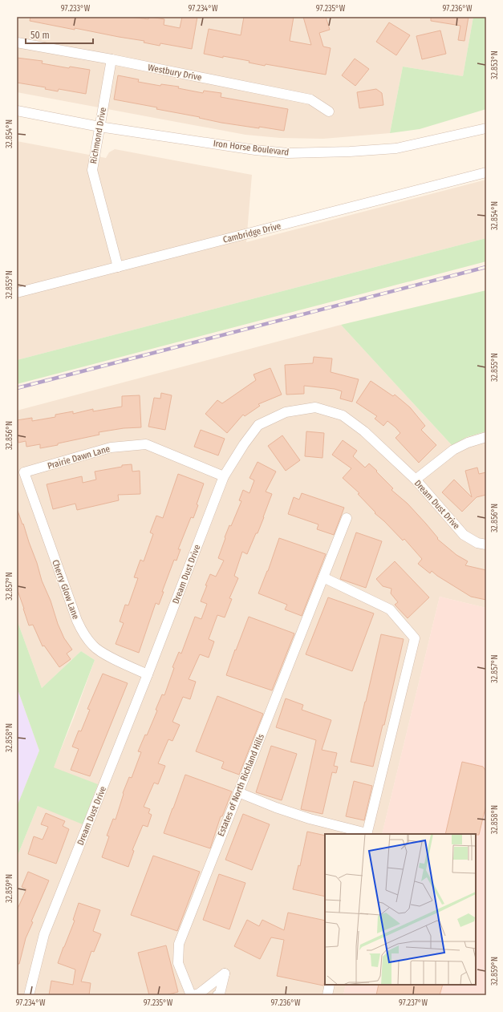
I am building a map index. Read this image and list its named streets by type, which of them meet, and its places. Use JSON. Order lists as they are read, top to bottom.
{
  "streets": {
    "street": [
      "Westbury Drive",
      "Richmond Drive",
      "Iron Horse Boulevard",
      "Cambridge Drive",
      "Prairie Dawn Lane",
      "Dream Dust Drive",
      "Cherry Glow Lane",
      "Estates of North Richland Hills"
    ]
  },
  "crossings": [
    ["Westbury Drive", "Richmond Drive"],
    ["Richmond Drive", "Iron Horse Boulevard"],
    ["Richmond Drive", "Cambridge Drive"],
    ["Prairie Dawn Lane", "Dream Dust Drive"],
    ["Prairie Dawn Lane", "Cherry Glow Lane"],
    ["Dream Dust Drive", "Cherry Glow Lane"]
  ],
  "scale_bar": "50 m",
  "coordinates": [
    "97.233°W",
    "97.234°W",
    "97.235°W",
    "97.236°W",
    "32.853°N",
    "32.854°N",
    "32.855°N",
    "32.856°N",
    "32.857°N",
    "32.858°N",
    "32.859°N",
    "97.237°W"
  ]
}
